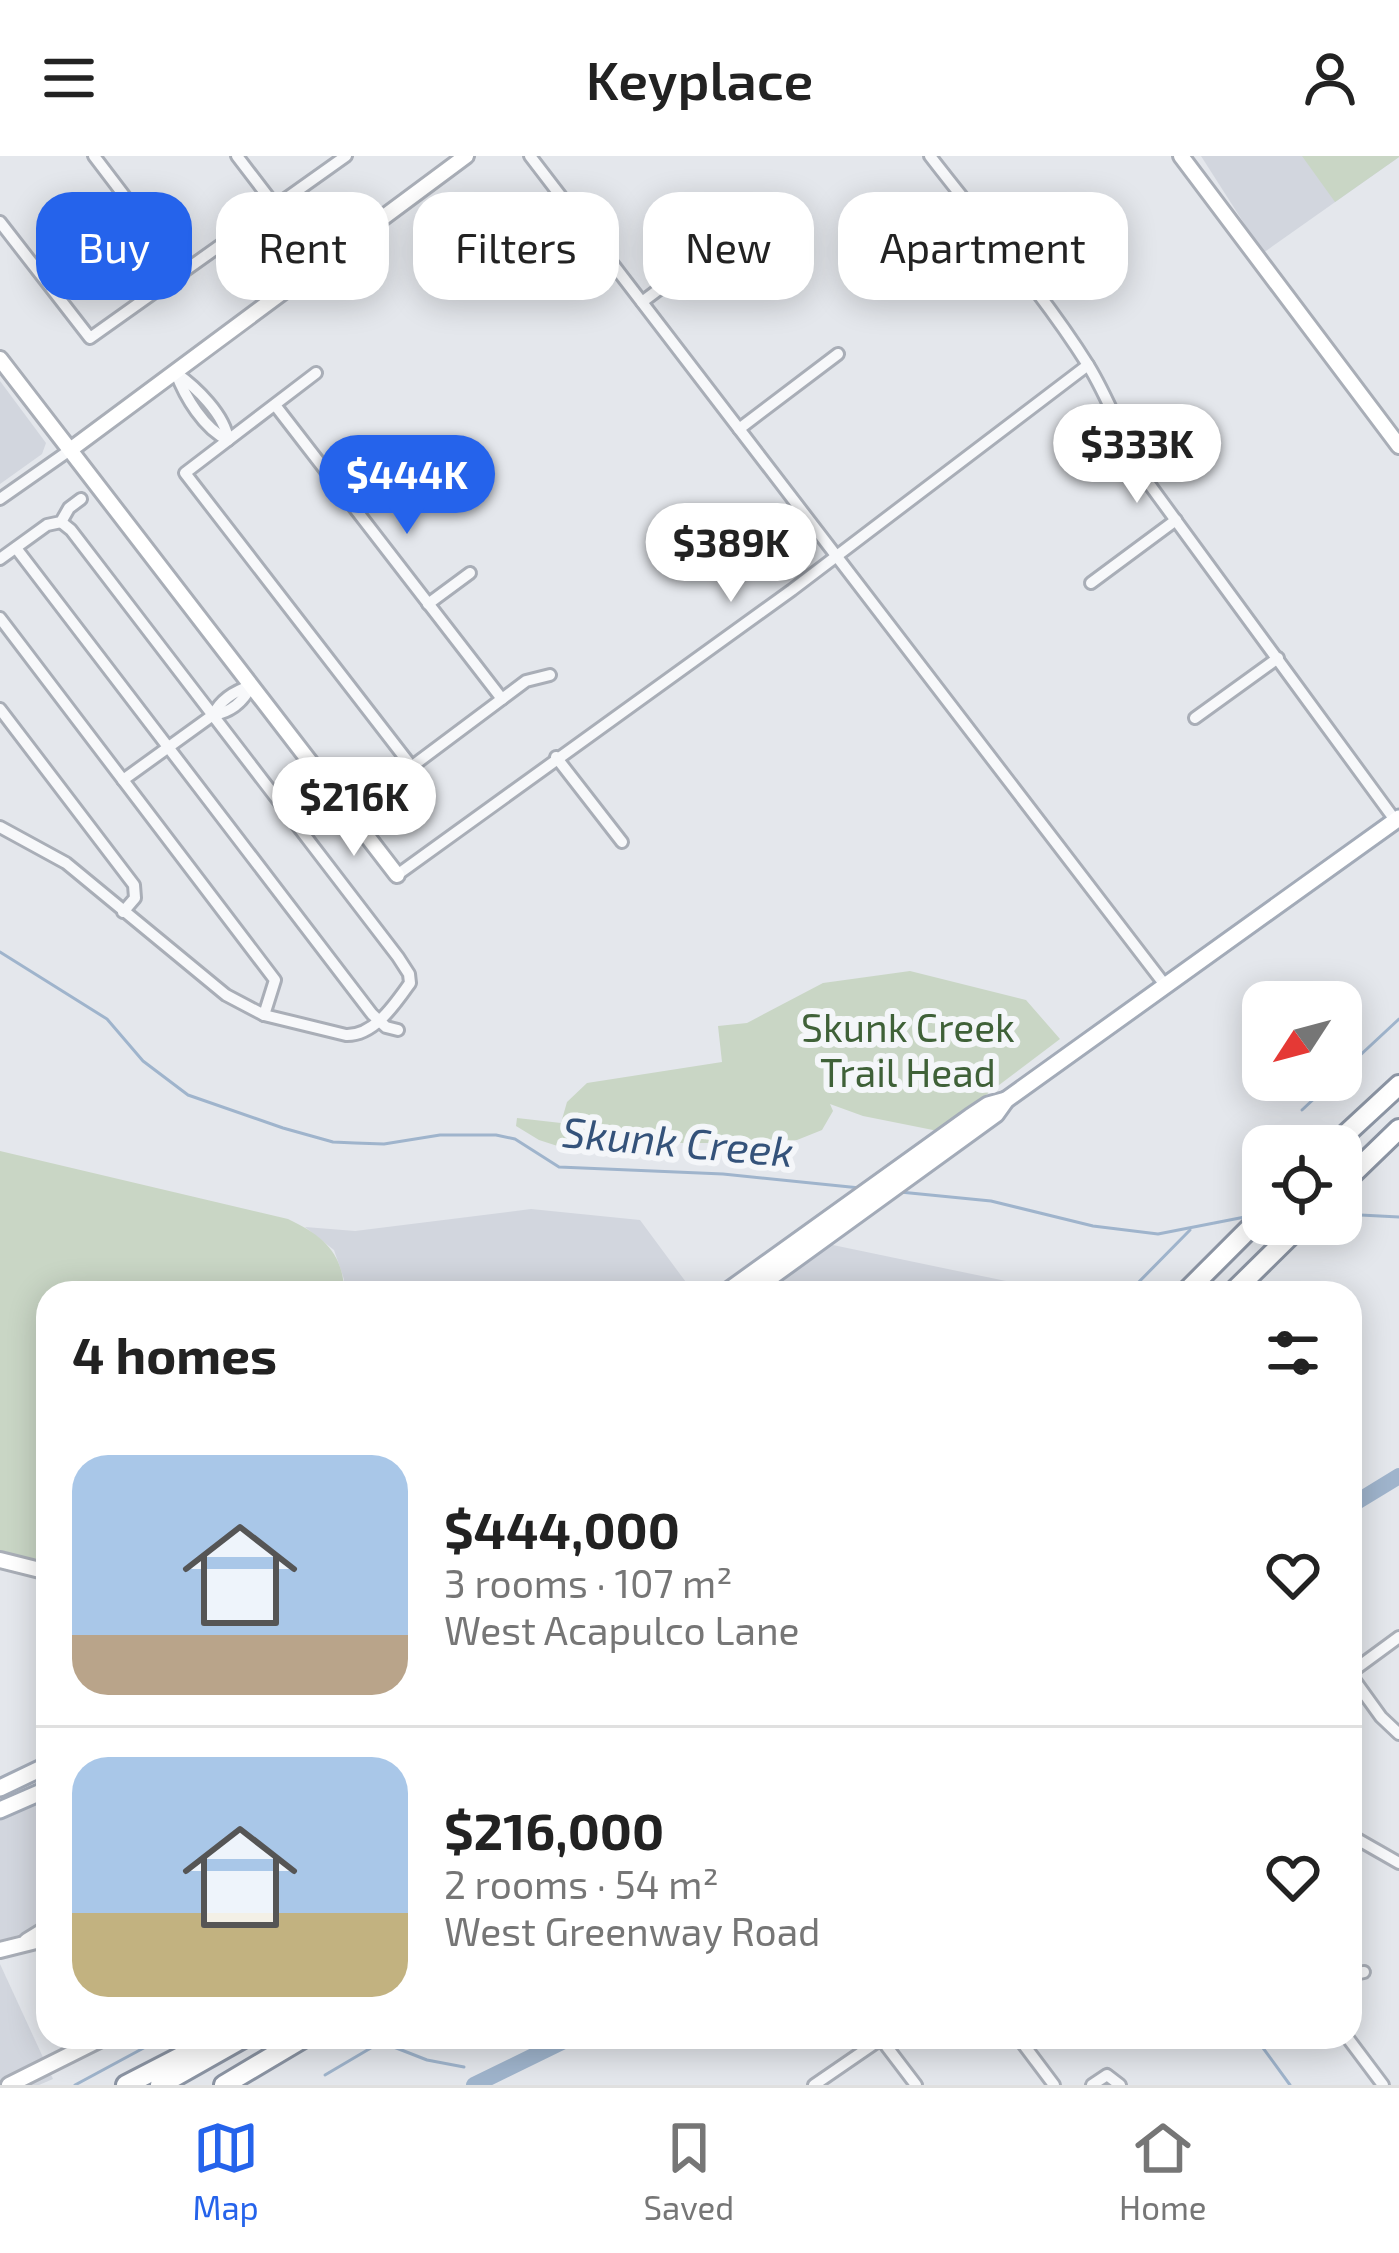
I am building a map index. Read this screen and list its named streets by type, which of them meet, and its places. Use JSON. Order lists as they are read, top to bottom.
{
  "water": ["Skunk Creek"],
  "parks": ["Skunk Creek Trail Head"],
  "north": "bottom left",
  "page": {
    "header": "Keyplace",
    "chip": [
      "Buy",
      "Rent",
      "Filters",
      "New",
      "Apartment"
    ],
    "price": [
      "$333K",
      "$444K",
      "$389K",
      "$216K"
    ],
    "heading": "4 homes",
    "list": [
      {
        "name": "$444,000",
        "note": "3 rooms · 107 m² · West Acapulco Lane"
      },
      {
        "name": "$216,000",
        "note": "2 rooms · 54 m² · West Greenway Road"
      }
    ],
    "tabs": ["Map", "Saved", "Home"]
  }
}
